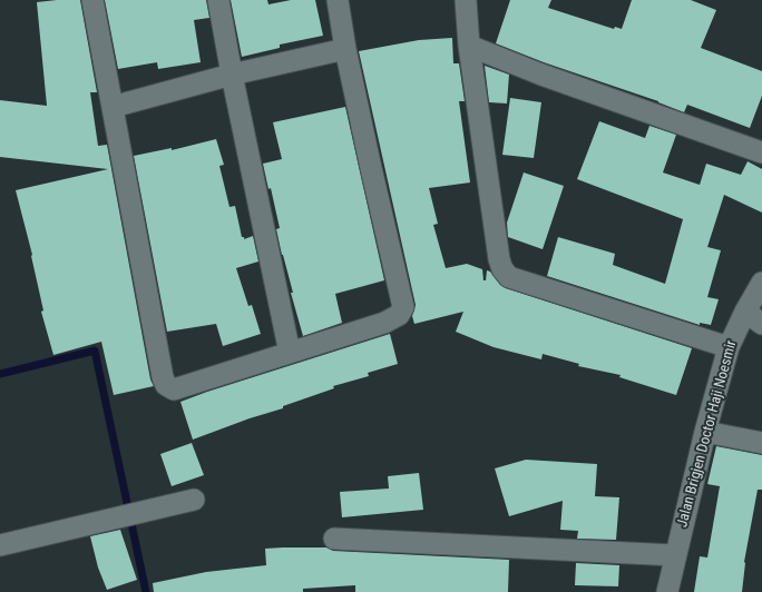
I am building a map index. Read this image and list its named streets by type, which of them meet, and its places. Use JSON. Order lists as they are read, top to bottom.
{
  "streets": {
    "street": ["Jalan Brigjen Doctor Haji Noesmir"]
  }
}
